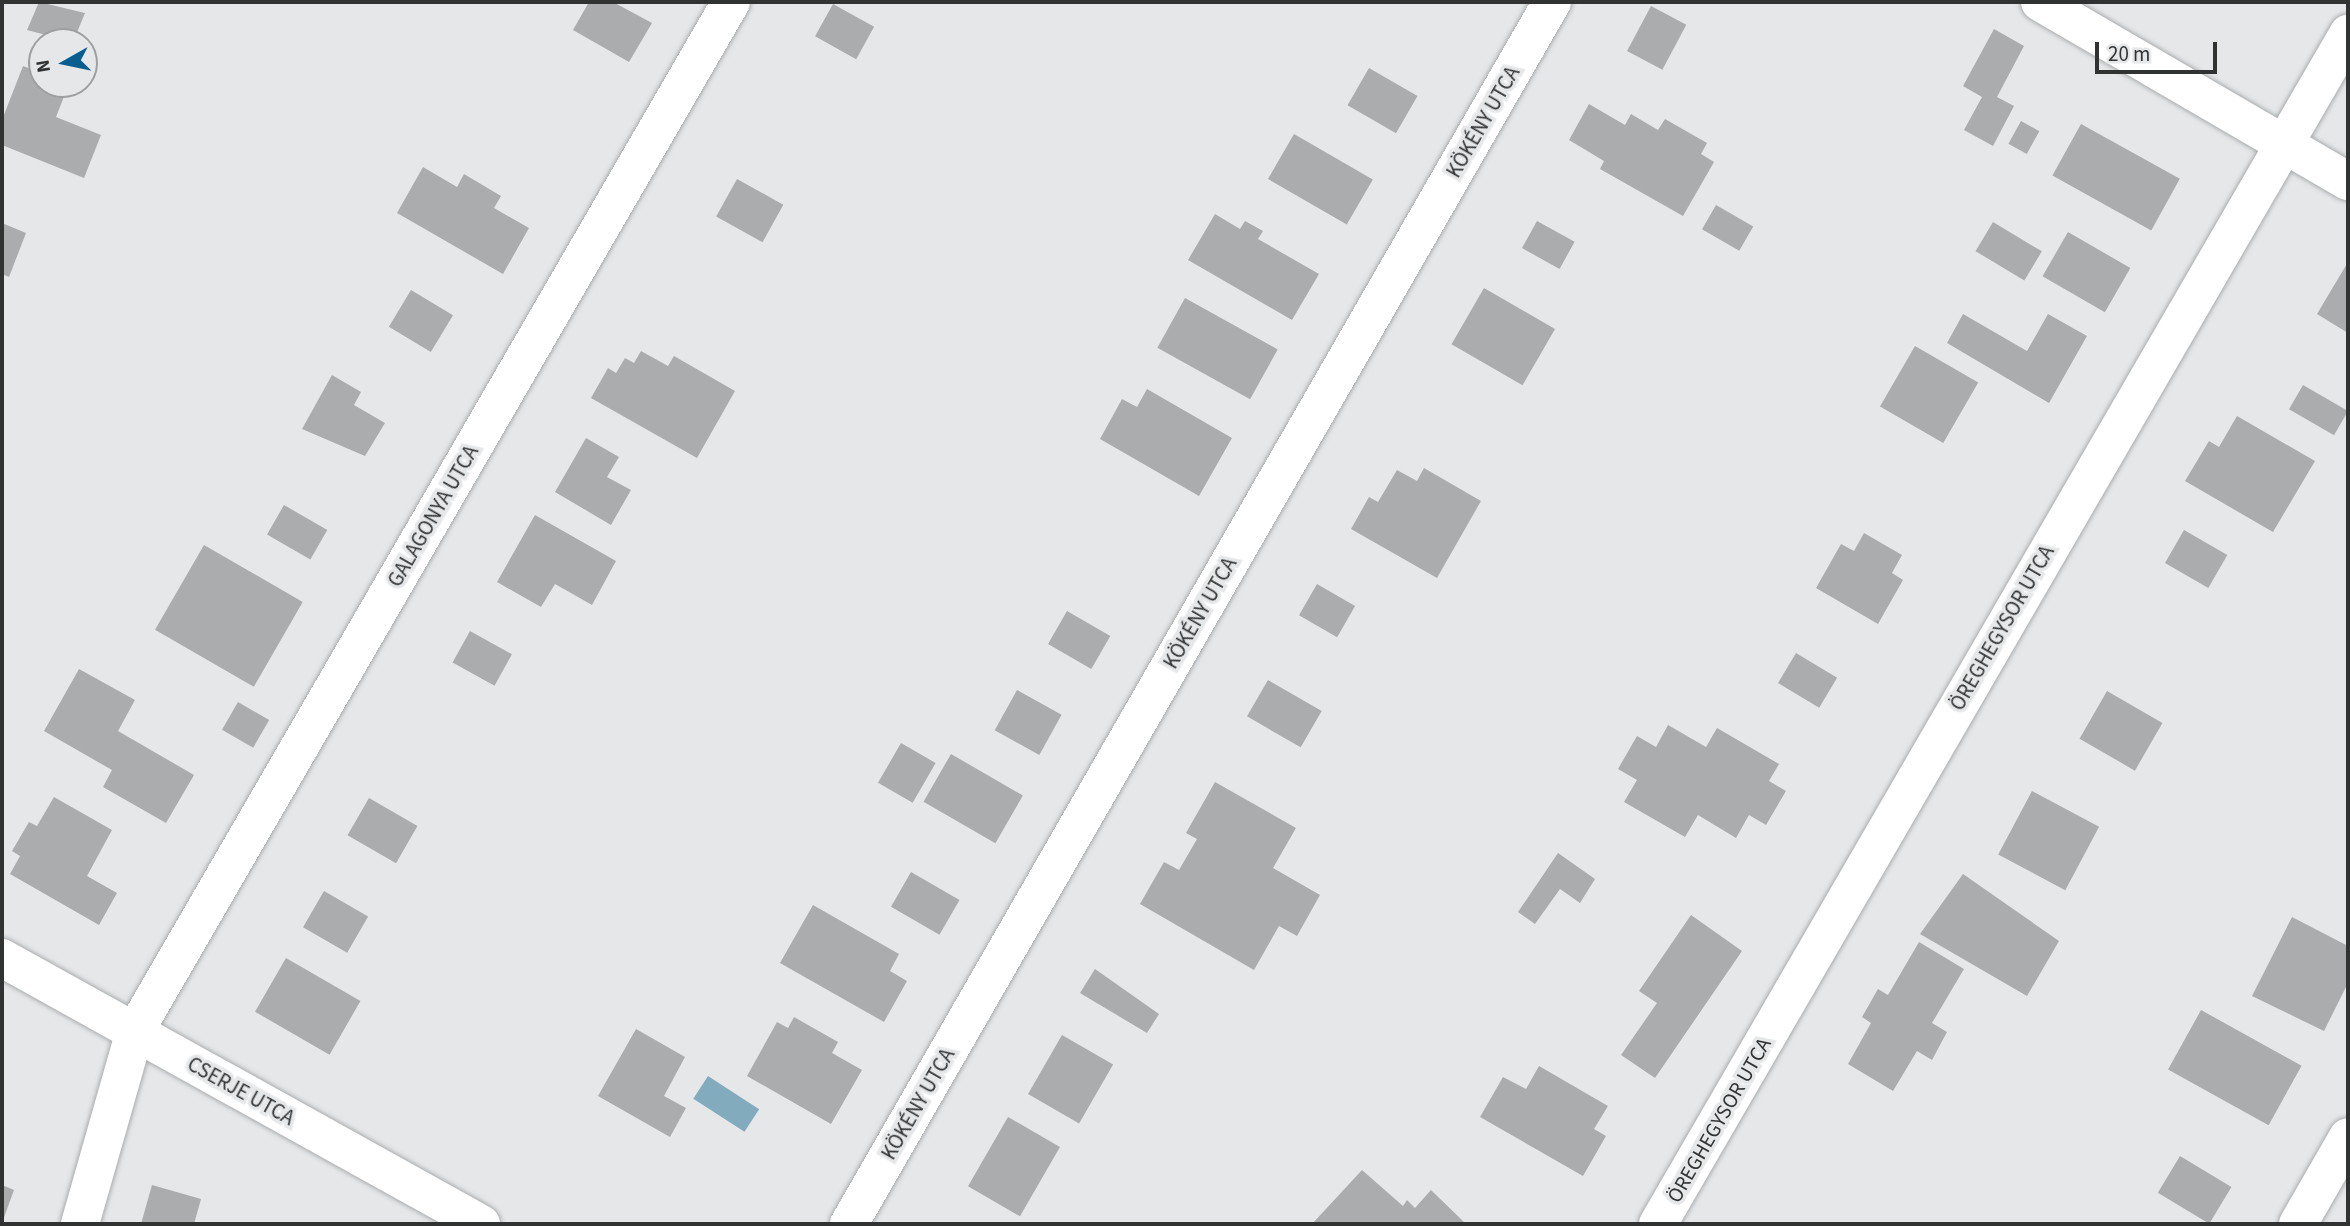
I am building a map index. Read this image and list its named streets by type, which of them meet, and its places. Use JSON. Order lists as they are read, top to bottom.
{
  "streets": {
    "street": [
      "KÖKÉNY UTCA",
      "GALAGONYA UTCA",
      "ÖREGHEGYSOR UTCA",
      "CSERJE UTCA"
    ]
  },
  "crossings": [
    ["GALAGONYA UTCA", "CSERJE UTCA"]
  ],
  "scale_bar": "20 m",
  "north": "left"
}
